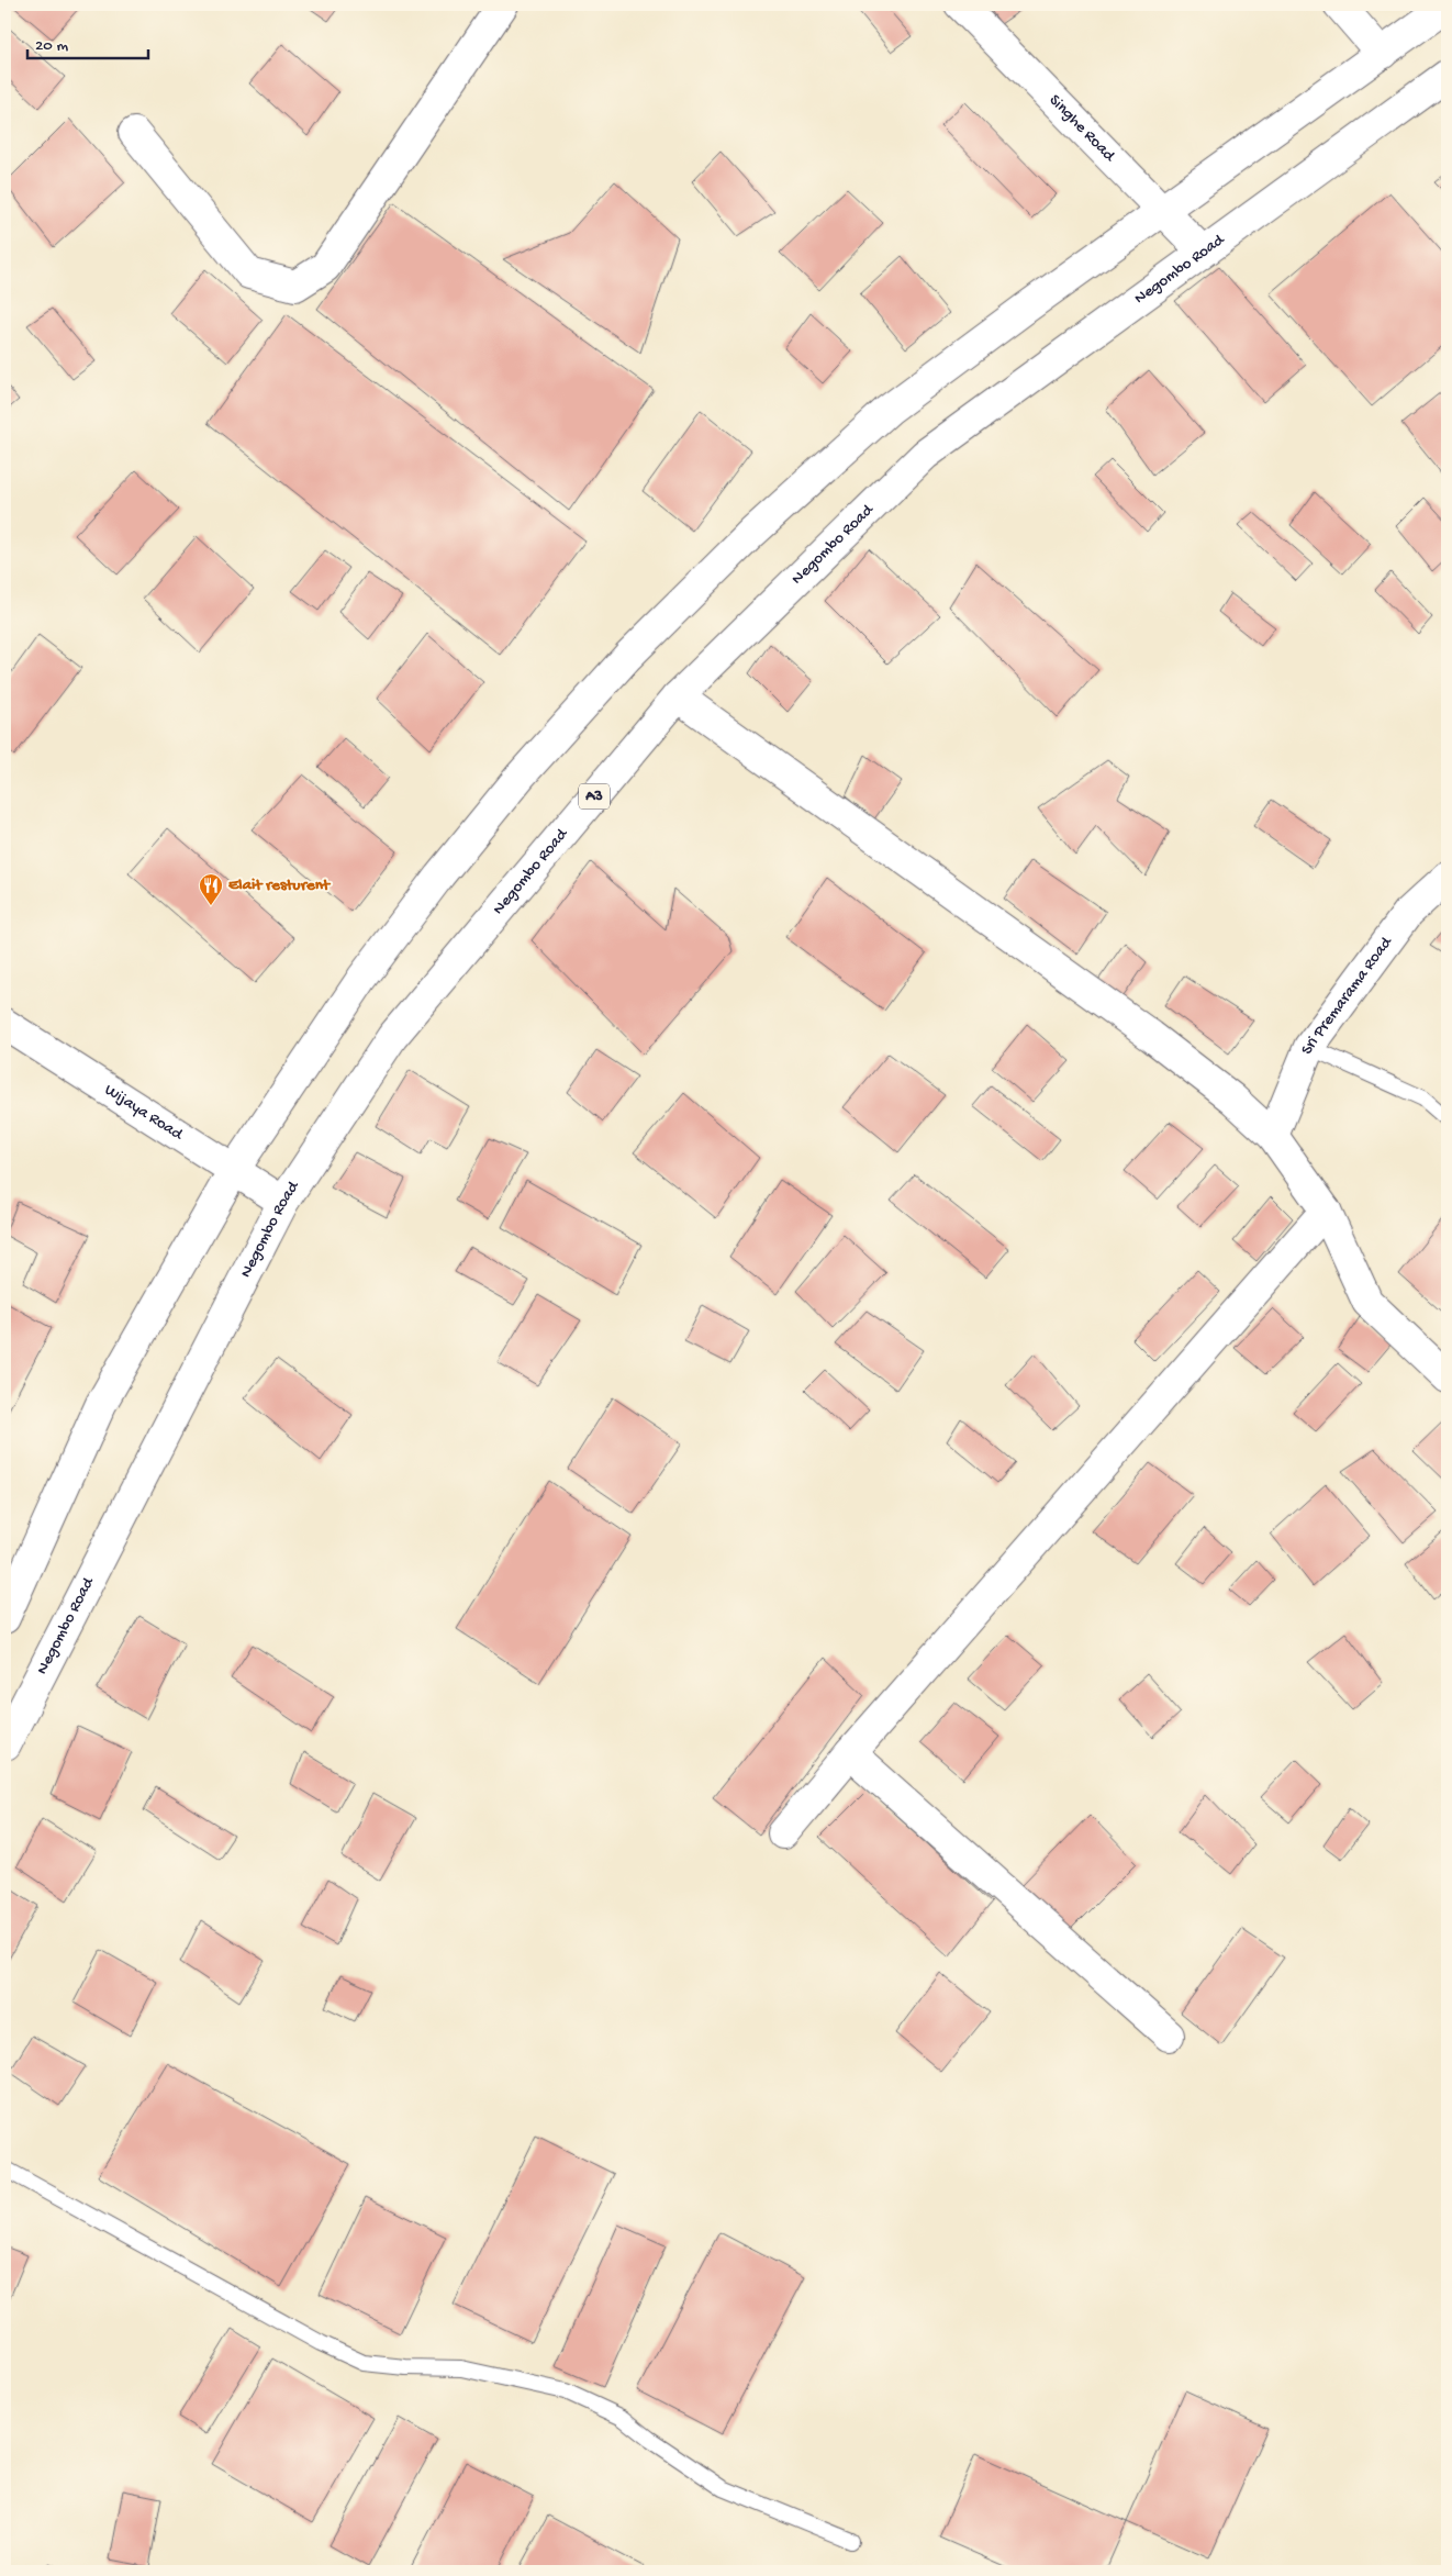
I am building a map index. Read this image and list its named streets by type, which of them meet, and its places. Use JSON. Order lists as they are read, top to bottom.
{
  "streets": {
    "main road": [
      "Singhe Road",
      "Negombo Road",
      "A3",
      "Sri Premarama Road",
      "Wijaya Road"
    ]
  },
  "crossings": [
    ["Singhe Road", "Negombo Road"],
    ["Negombo Road", "Wijaya Road"]
  ],
  "places": {
    "restaurant": ["Elait resturent"]
  },
  "scale_bar": "20 m"
}
